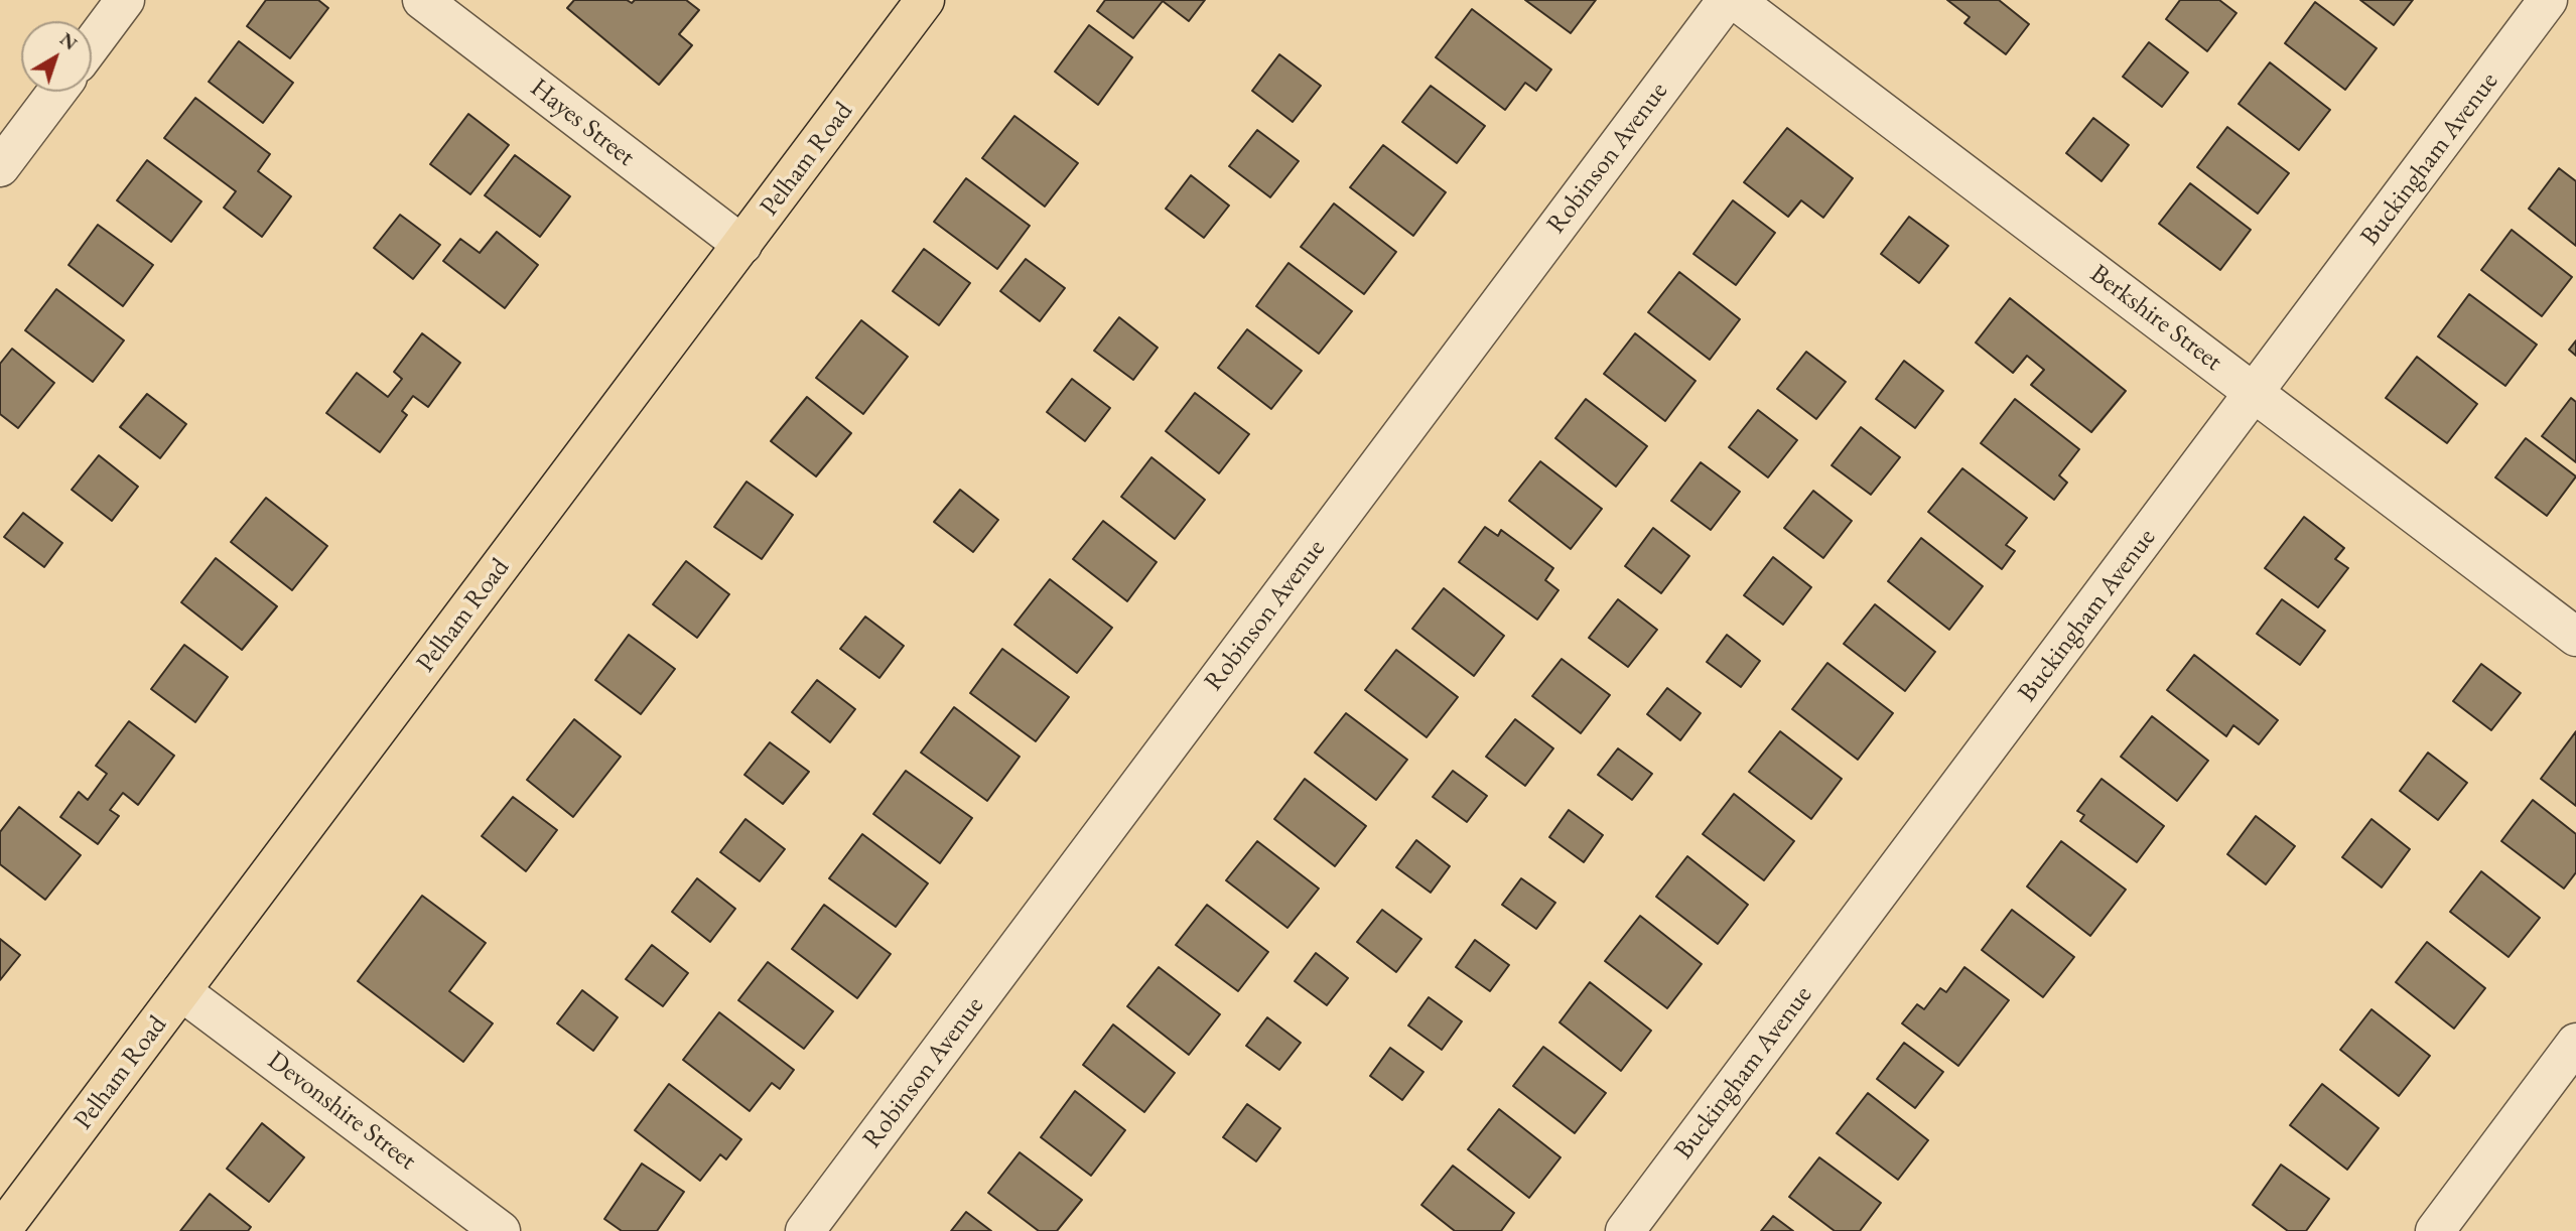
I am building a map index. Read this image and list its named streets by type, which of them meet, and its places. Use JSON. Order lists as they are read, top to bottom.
{
  "streets": {
    "main road": ["Pelham Road"],
    "street": [
      "Hayes Street",
      "Robinson Avenue",
      "Buckingham Avenue",
      "Berkshire Street",
      "Devonshire Street"
    ]
  },
  "crossings": [
    ["Hayes Street", "Pelham Road"],
    ["Pelham Road", "Devonshire Street"],
    ["Buckingham Avenue", "Berkshire Street"]
  ],
  "north": "top right"
}
